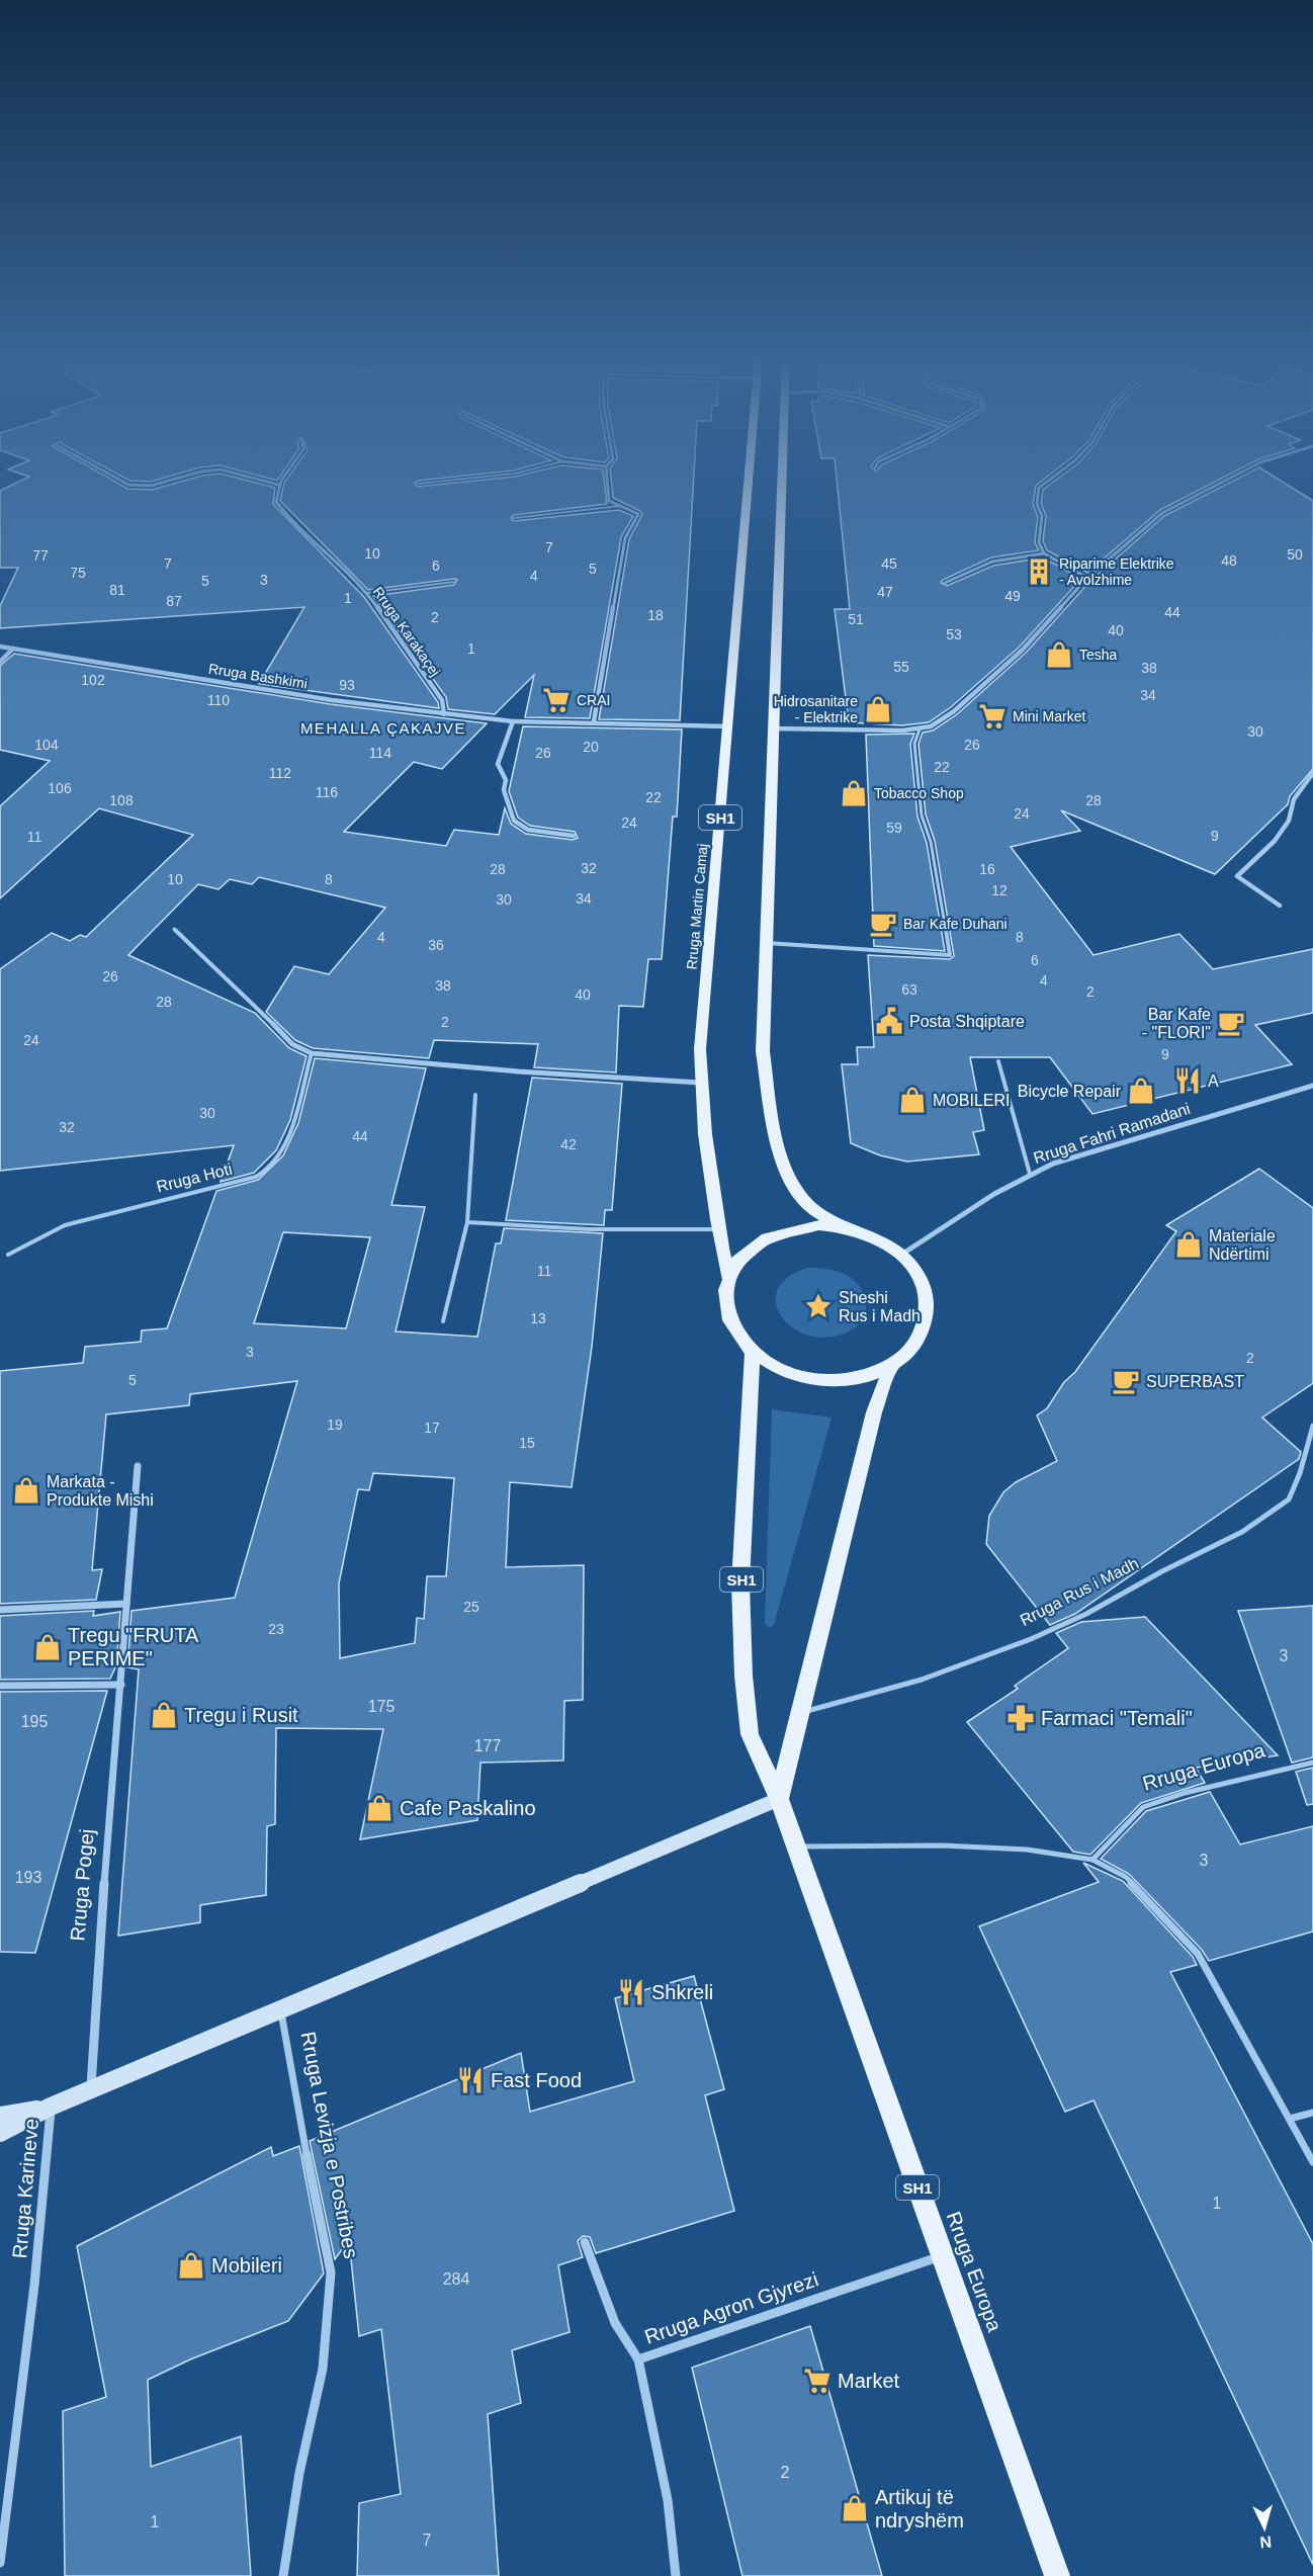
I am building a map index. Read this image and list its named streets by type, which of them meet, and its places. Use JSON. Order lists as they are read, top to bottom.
{
  "streets": {
    "main road": ["SH1", "Rruga Martin Camaj", "Rruga Europa"],
    "street": [
      "Rruga Karakaçej",
      "Rruga Bashkimi",
      "Rruga Fahri Ramadani",
      "Rruga Pogej",
      "Rruga Levizja e Postribes",
      "Rruga Karineve",
      "Rruga Agron Gjyrezi"
    ],
    "lane": ["Rruga Hoti", "Rruga Rus i Madh"]
  },
  "crossings": [
    ["Rruga Karakaçej", "Rruga Bashkimi"],
    ["Rruga Bashkimi", "Rruga Martin Camaj"],
    ["SH1", "Rruga Martin Camaj"],
    ["SH1", "Rruga Fahri Ramadani"],
    ["SH1", "Rruga Europa"],
    ["Rruga Martin Camaj", "Rruga Fahri Ramadani"],
    ["Rruga Europa", "Rruga Agron Gjyrezi"]
  ],
  "districts": ["MEHALLA ÇAKAJVE"],
  "places": {
    "building": ["Riparime Elektrike - Avolzhime"],
    "shop": [
      "Tesha",
      "Hidrosanitare - Elektrike",
      "Tobacco Shop",
      "Bicycle Repair",
      "MOBILERI",
      "Materiale Ndërtimi",
      "Markata - Produkte Mishi",
      "Tregu \"FRUTA PERIME\"",
      "Tregu i Rusit",
      "Cafe Paskalino",
      "Mobileri",
      "Artikuj të ndryshëm"
    ],
    "supermarket": ["CRAI", "Mini Market", "Market"],
    "cafe": ["Bar Kafe Duhani", "Bar Kafe - \"FLORI\"", "SUPERBAST"],
    "public building": ["Posta Shqiptare"],
    "restaurant": ["A", "Shkreli", "Fast Food"],
    "place": ["Sheshi Rus i Madh"],
    "pharmacy": ["Farmaci \"Temali\""]
  },
  "house_numbers": [
    "7",
    "10",
    "50",
    "77",
    "48",
    "7",
    "45",
    "6",
    "5",
    "75",
    "4",
    "3",
    "5",
    "81",
    "47",
    "49",
    "1",
    "87",
    "44",
    "18",
    "2",
    "51",
    "40",
    "53",
    "1",
    "55",
    "38",
    "102",
    "93",
    "34",
    "110",
    "30",
    "104",
    "26",
    "20",
    "114",
    "26",
    "22",
    "112",
    "106",
    "116",
    "22",
    "108",
    "28",
    "24",
    "24",
    "59",
    "9",
    "11",
    "32",
    "28",
    "16",
    "10",
    "8",
    "12",
    "34",
    "30",
    "4",
    "8",
    "36",
    "6",
    "26",
    "4",
    "38",
    "63",
    "2",
    "40",
    "28",
    "2",
    "24",
    "9",
    "30",
    "32",
    "44",
    "42",
    "11",
    "13",
    "3",
    "2",
    "5",
    "19",
    "17",
    "15",
    "25",
    "23",
    "3",
    "175",
    "195",
    "177",
    "3",
    "193",
    "1",
    "284",
    "2",
    "1",
    "7"
  ],
  "north": "bottom"
}
